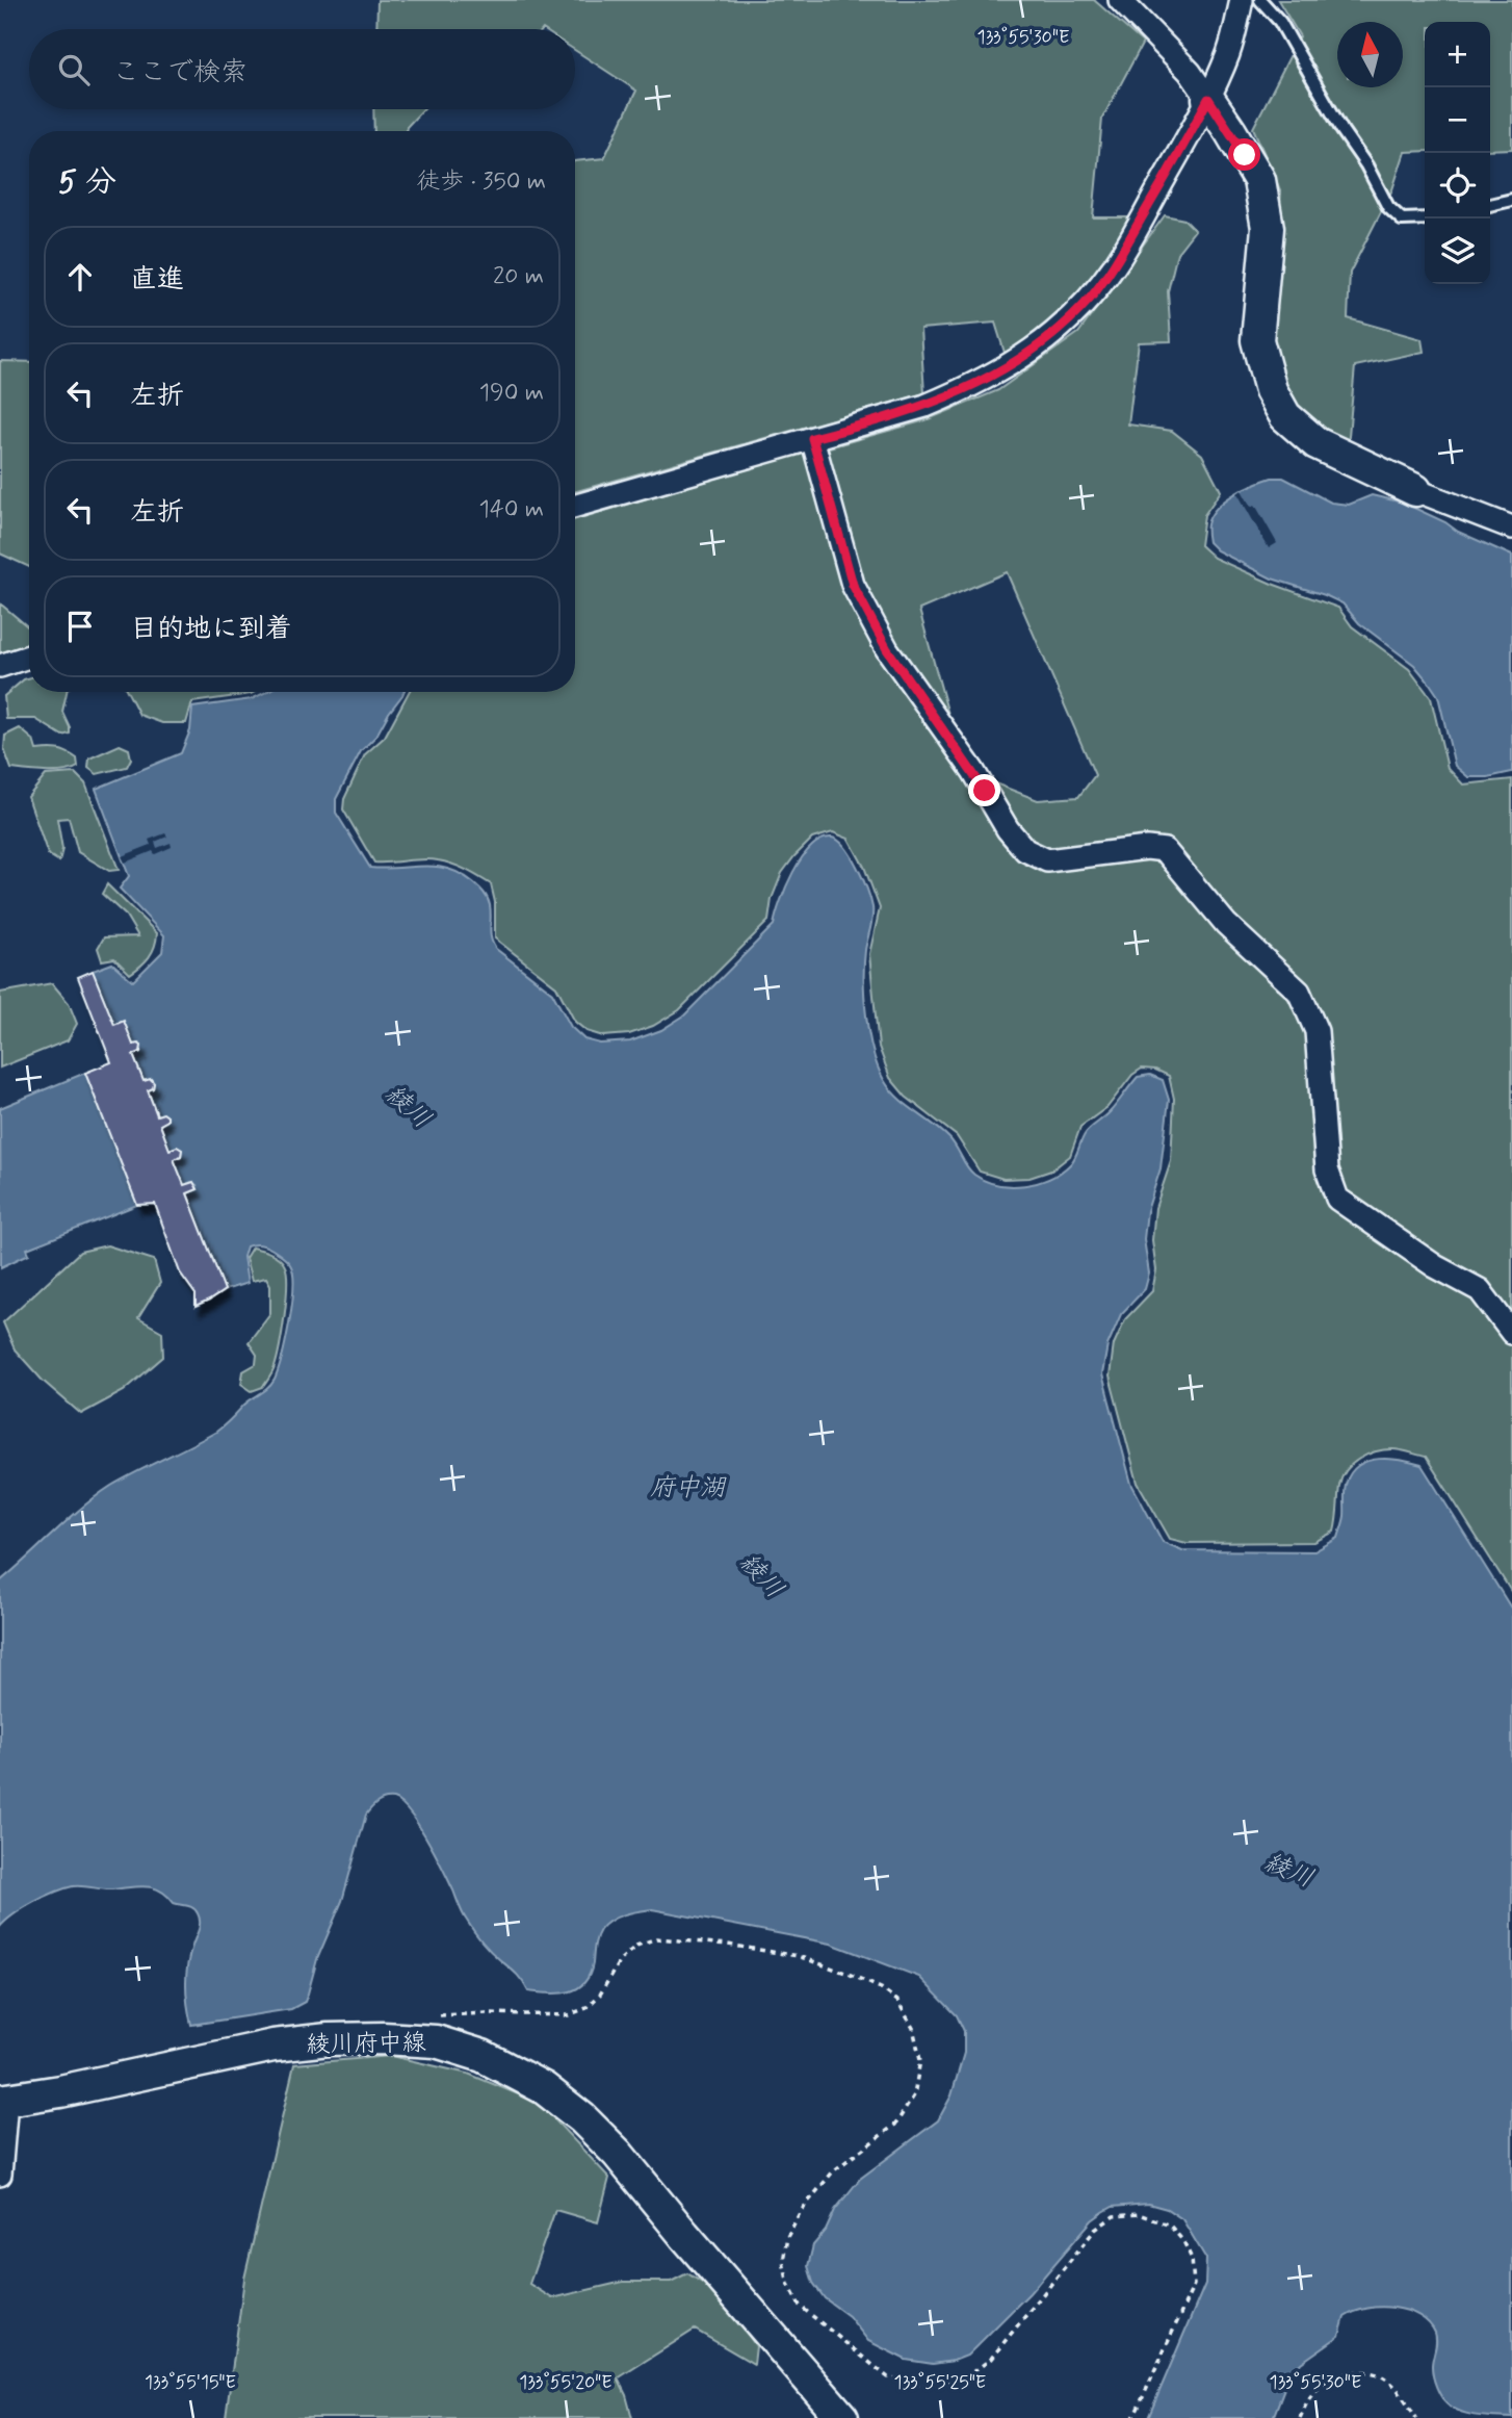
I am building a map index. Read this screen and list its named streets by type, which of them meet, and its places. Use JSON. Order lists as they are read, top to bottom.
{
  "streets": {
    "main road": ["綾川府中線"]
  },
  "water": ["綾川", "府中湖"],
  "north": "top",
  "page": {
    "map_buttons": ["+", "−"],
    "search": "ここで検索",
    "heading": ["5 分", "徒歩 · 350 m"],
    "list": [
      ["直進", "20 m"],
      ["左折", "190 m"],
      ["左折", "140 m"],
      "目的地に到着"
    ]
  },
  "coordinates": [
    "133°55'30\"E",
    "133°55'15\"E",
    "133°55'20\"E",
    "133°55'25\"E"
  ]
}
